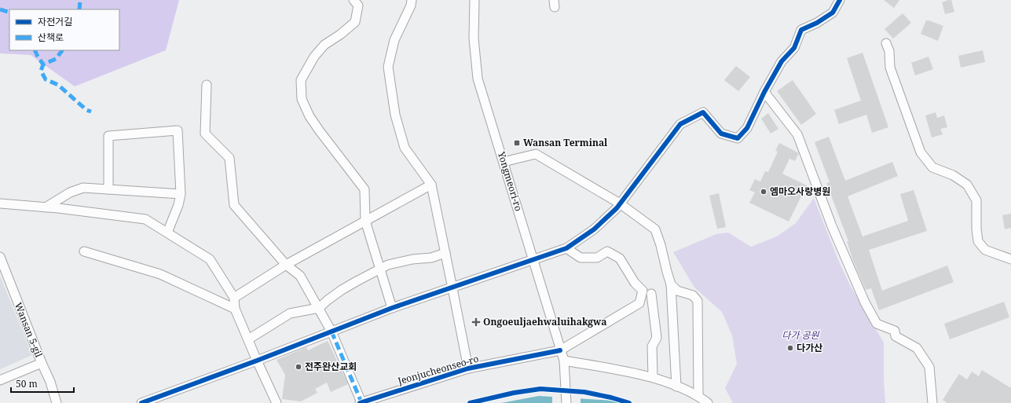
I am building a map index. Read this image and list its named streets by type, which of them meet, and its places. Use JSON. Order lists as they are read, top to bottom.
{
  "streets": {
    "street": ["Yongmeori-ro", "Wansan 5-gil", "Jeonjucheonseo-ro"]
  },
  "crossings": [
    ["Yongmeori-ro", "Jeonjucheonseo-ro"]
  ],
  "parks": ["다가 공원"],
  "places": {
    "transit": ["Wansan Terminal"],
    "other": ["엠마오사랑병원", "다가산", "전주완산교회"],
    "health": ["Ongoeuljaehwaluihakgwa"]
  },
  "legend": ["자전거길", "산책로"],
  "scale_bar": "50 m"
}
